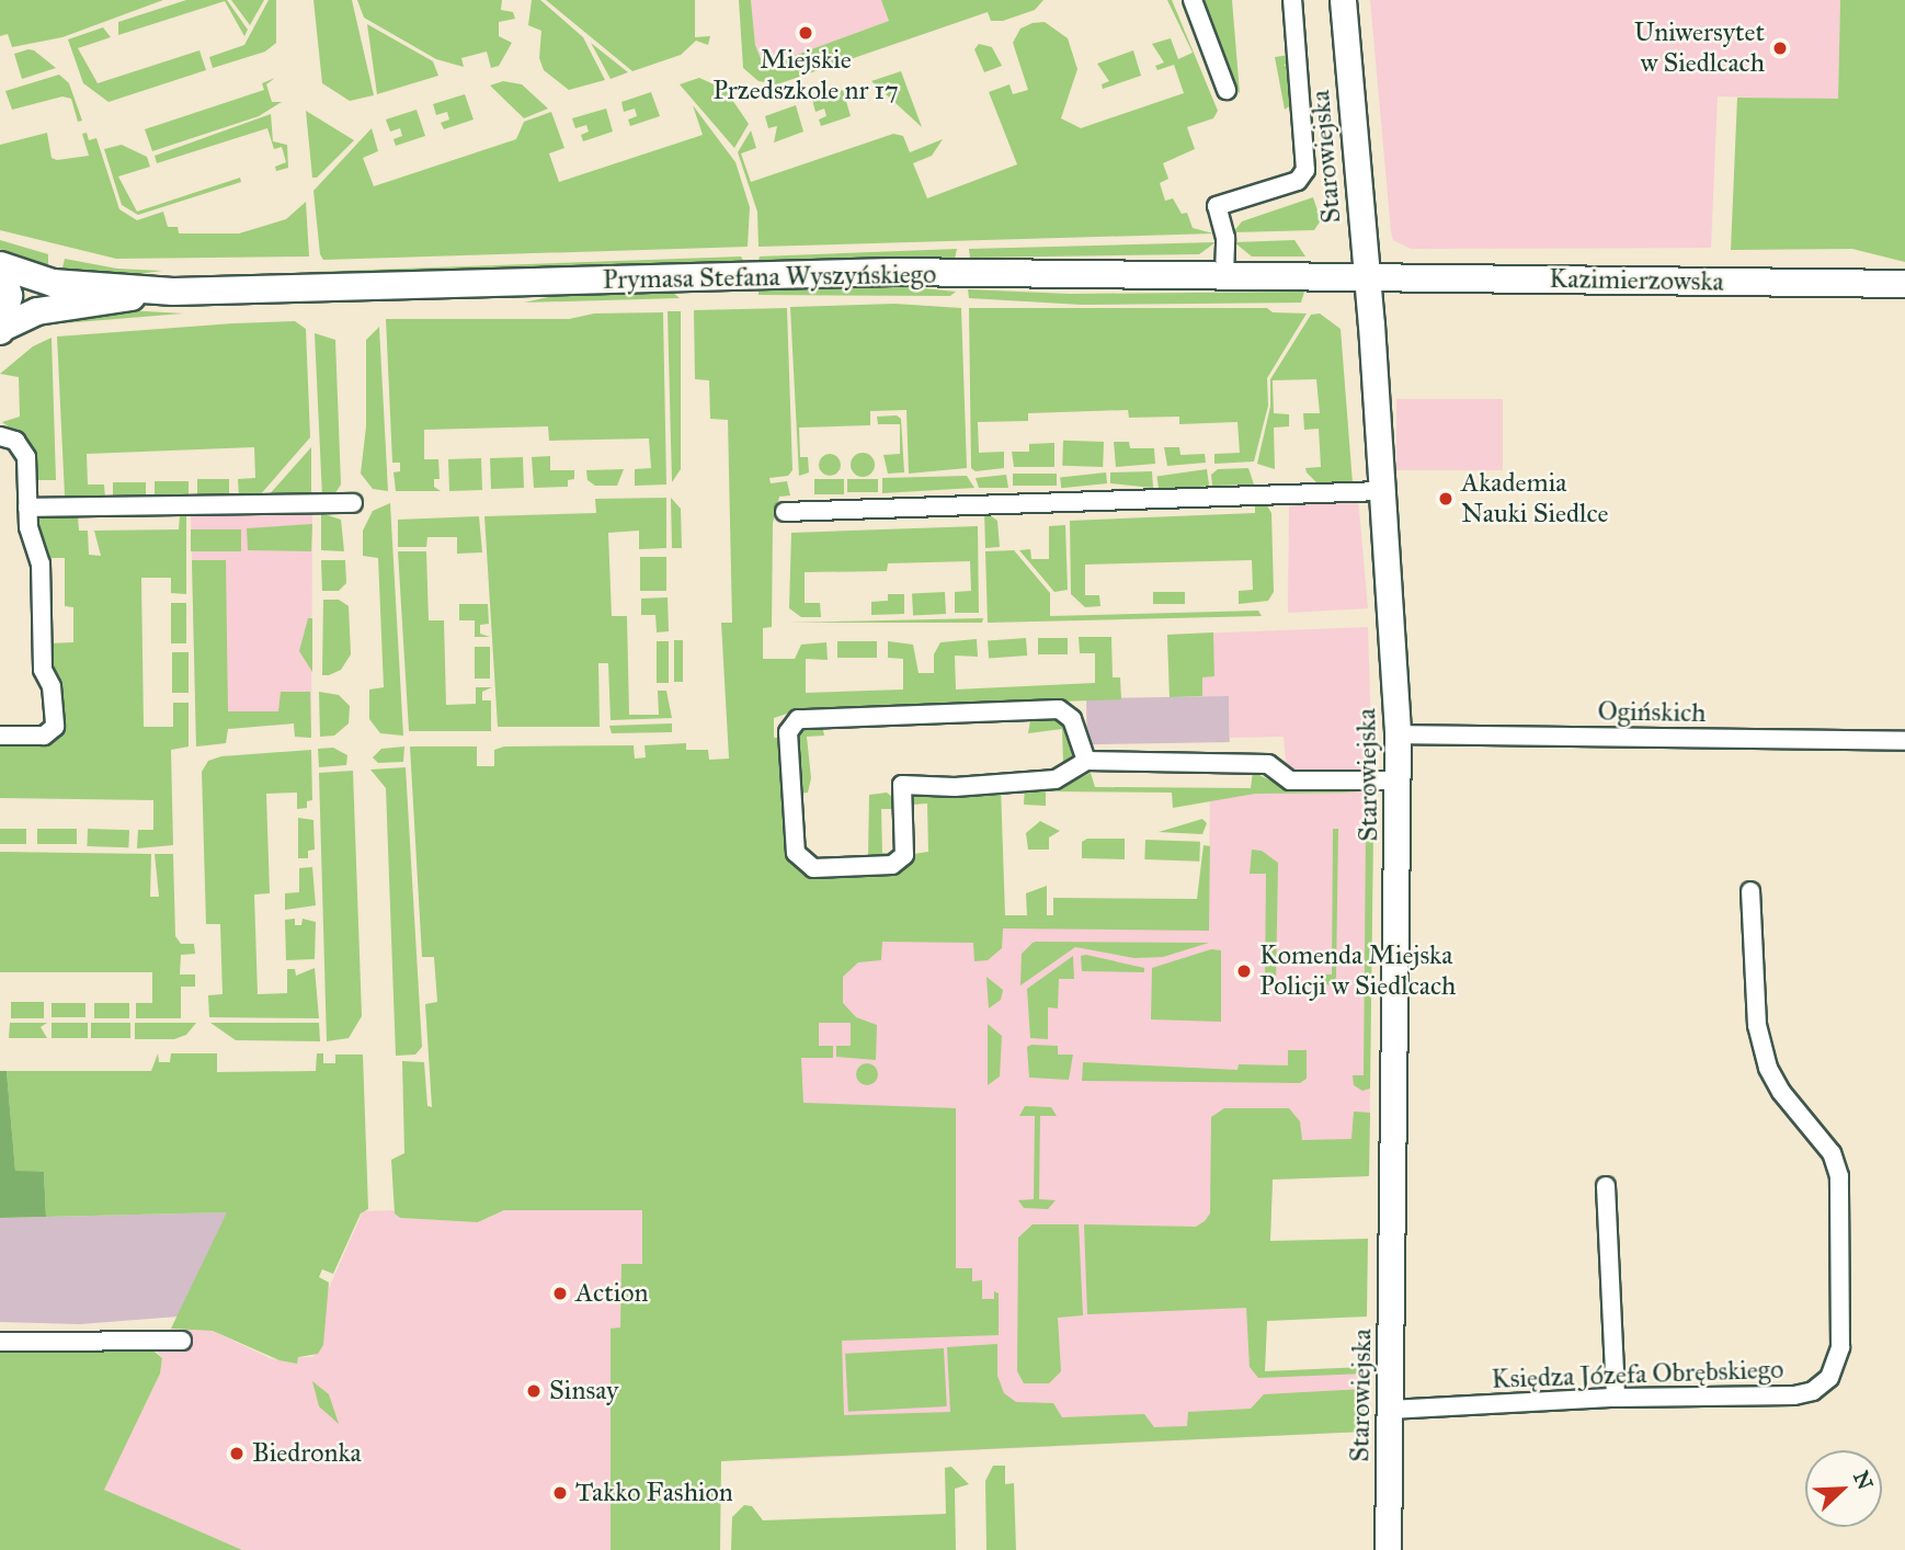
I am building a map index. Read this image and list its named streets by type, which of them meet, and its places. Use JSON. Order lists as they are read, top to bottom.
{
  "streets": {
    "main road": ["Starowiejska", "Prymasa Stefana Wyszyńskiego", "Kazimierzowska"],
    "street": ["Ogińskich", "Księdza Józefa Obrębskiego"]
  },
  "crossings": [
    ["Starowiejska", "Prymasa Stefana Wyszyńskiego"],
    ["Starowiejska", "Kazimierzowska"],
    ["Starowiejska", "Ogińskich"],
    ["Starowiejska", "Księdza Józefa Obrębskiego"],
    ["Prymasa Stefana Wyszyńskiego", "Kazimierzowska"]
  ],
  "places": [
    "Miejskie Przedszkole nr 17",
    "Uniwersytet w Siedlcach",
    "Akademia Nauki Siedlce",
    "Komenda Miejska Policji w Siedlcach",
    "Action",
    "Sinsay",
    "Biedronka",
    "Takko Fashion"
  ],
  "north": "top right"
}
